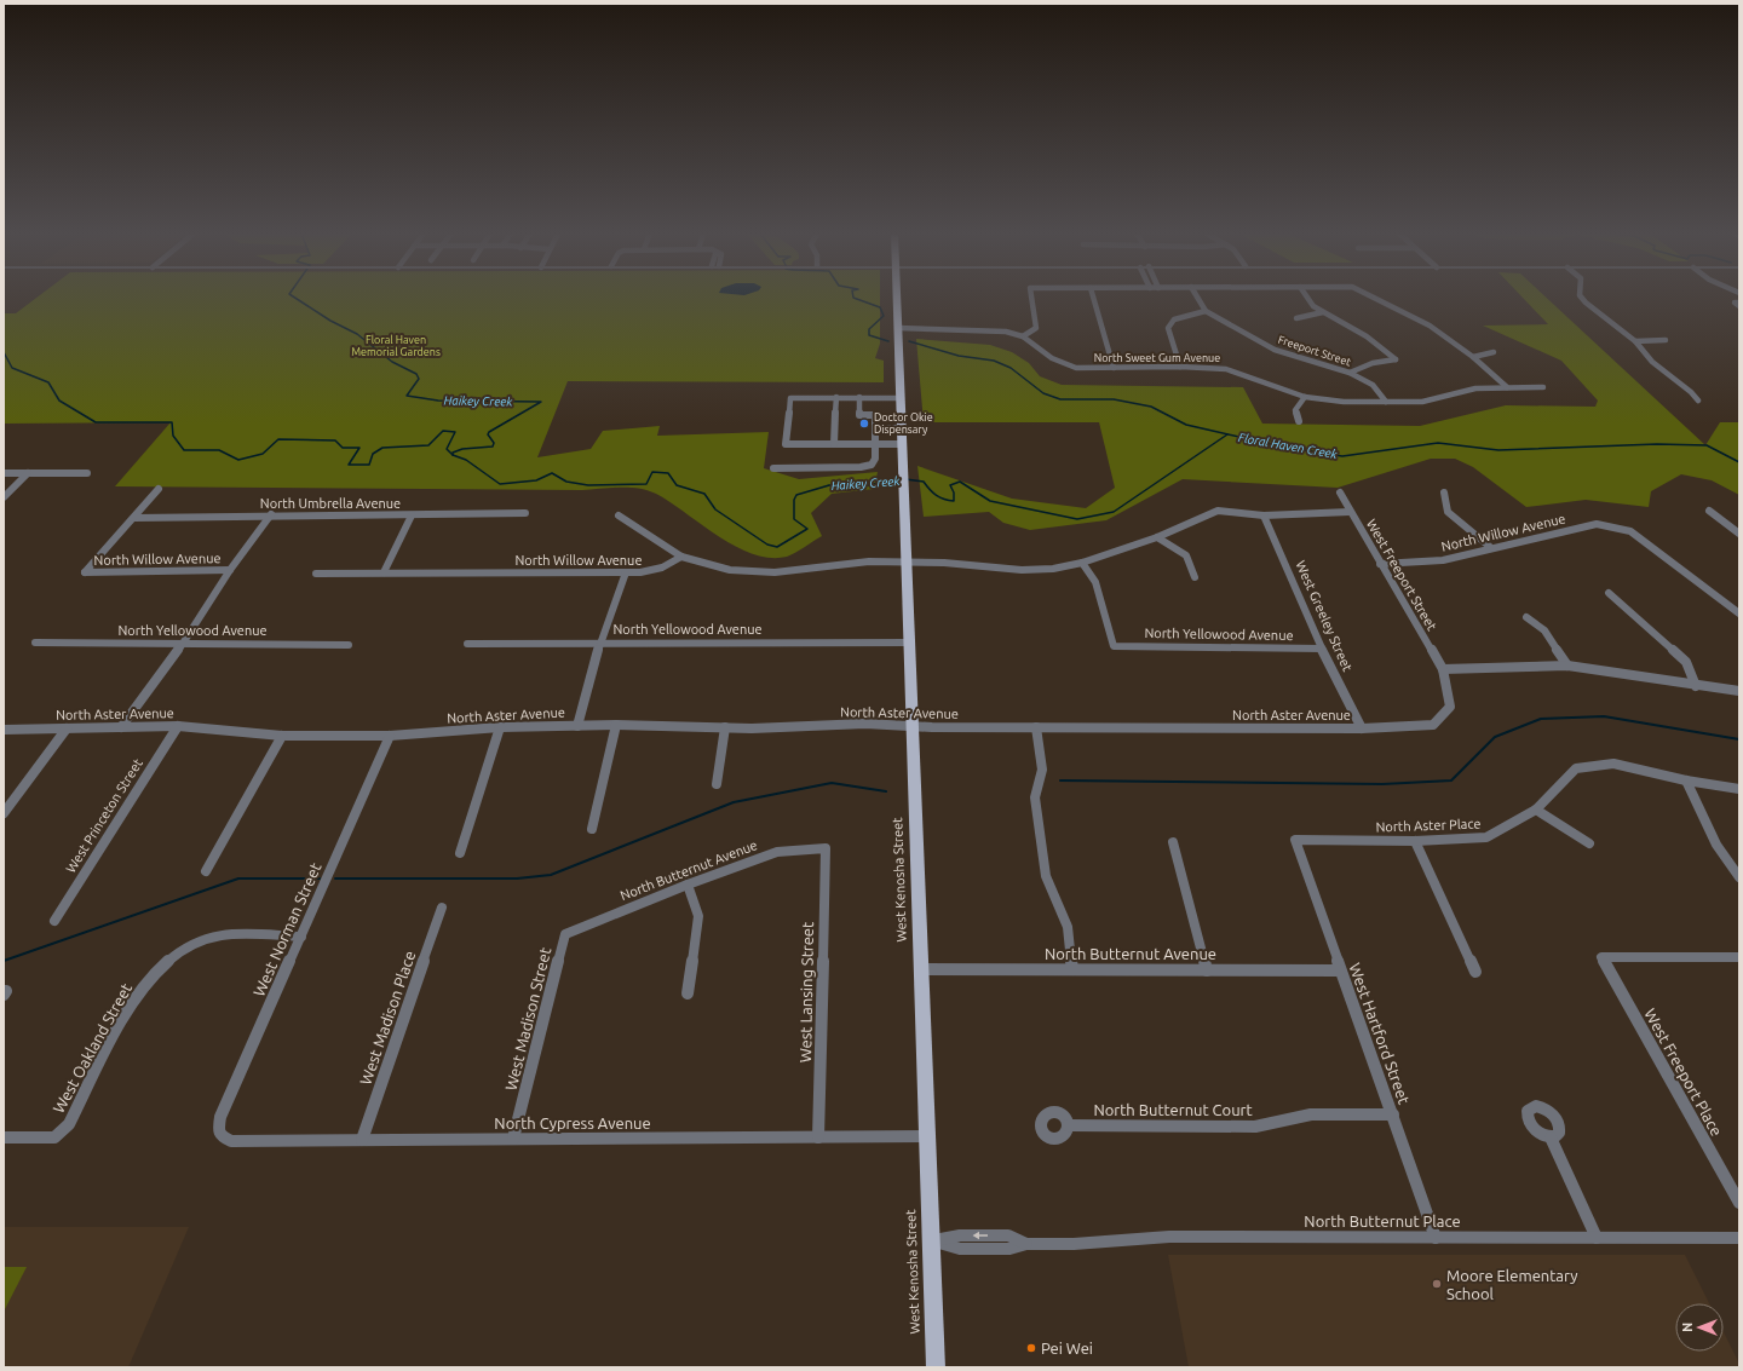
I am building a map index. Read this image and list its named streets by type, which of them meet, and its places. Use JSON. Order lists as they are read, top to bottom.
{
  "streets": {
    "main road": ["West Kenosha Street"],
    "street": [
      "Freeport Street",
      "North Sweet Gum Avenue",
      "North Umbrella Avenue",
      "North Willow Avenue",
      "West Freeport Street",
      "West Greeley Street",
      "North Yellowood Avenue",
      "North Aster Avenue",
      "West Princeton Street",
      "North Aster Place",
      "North Butternut Avenue",
      "West Norman Street",
      "West Lansing Street",
      "West Madison Place",
      "West Madison Street",
      "West Hartford Street",
      "West Oakland Street",
      "West Freeport Place",
      "North Butternut Court",
      "North Cypress Avenue",
      "North Butternut Place"
    ]
  },
  "crossings": [
    ["Freeport Street", "North Sweet Gum Avenue"],
    ["North Sweet Gum Avenue", "West Kenosha Street"],
    ["North Umbrella Avenue", "North Willow Avenue"],
    ["North Willow Avenue", "West Freeport Street"],
    ["West Freeport Street", "North Aster Avenue"],
    ["West Greeley Street", "North Yellowood Avenue"],
    ["West Greeley Street", "North Aster Avenue"],
    ["North Yellowood Avenue", "West Kenosha Street"],
    ["North Aster Avenue", "West Princeton Street"],
    ["North Aster Avenue", "West Kenosha Street"],
    ["North Aster Avenue", "West Norman Street"],
    ["North Aster Place", "West Hartford Street"],
    ["North Butternut Avenue", "West Kenosha Street"],
    ["North Butternut Avenue", "West Lansing Street"],
    ["North Butternut Avenue", "West Madison Street"],
    ["North Butternut Avenue", "West Hartford Street"],
    ["West Kenosha Street", "North Cypress Avenue"],
    ["West Kenosha Street", "North Butternut Place"],
    ["West Norman Street", "West Oakland Street"],
    ["West Norman Street", "North Cypress Avenue"],
    ["West Lansing Street", "North Cypress Avenue"],
    ["West Madison Place", "North Cypress Avenue"],
    ["West Madison Street", "North Cypress Avenue"],
    ["West Hartford Street", "North Butternut Court"],
    ["West Hartford Street", "North Butternut Place"]
  ],
  "water": ["Haikey Creek", "Floral Haven Creek"],
  "parks": ["Floral Haven Memorial Gardens"],
  "places": ["Doctor Okie Dispensary", "Moore Elementary School", "Pei Wei"],
  "north": "left"
}
